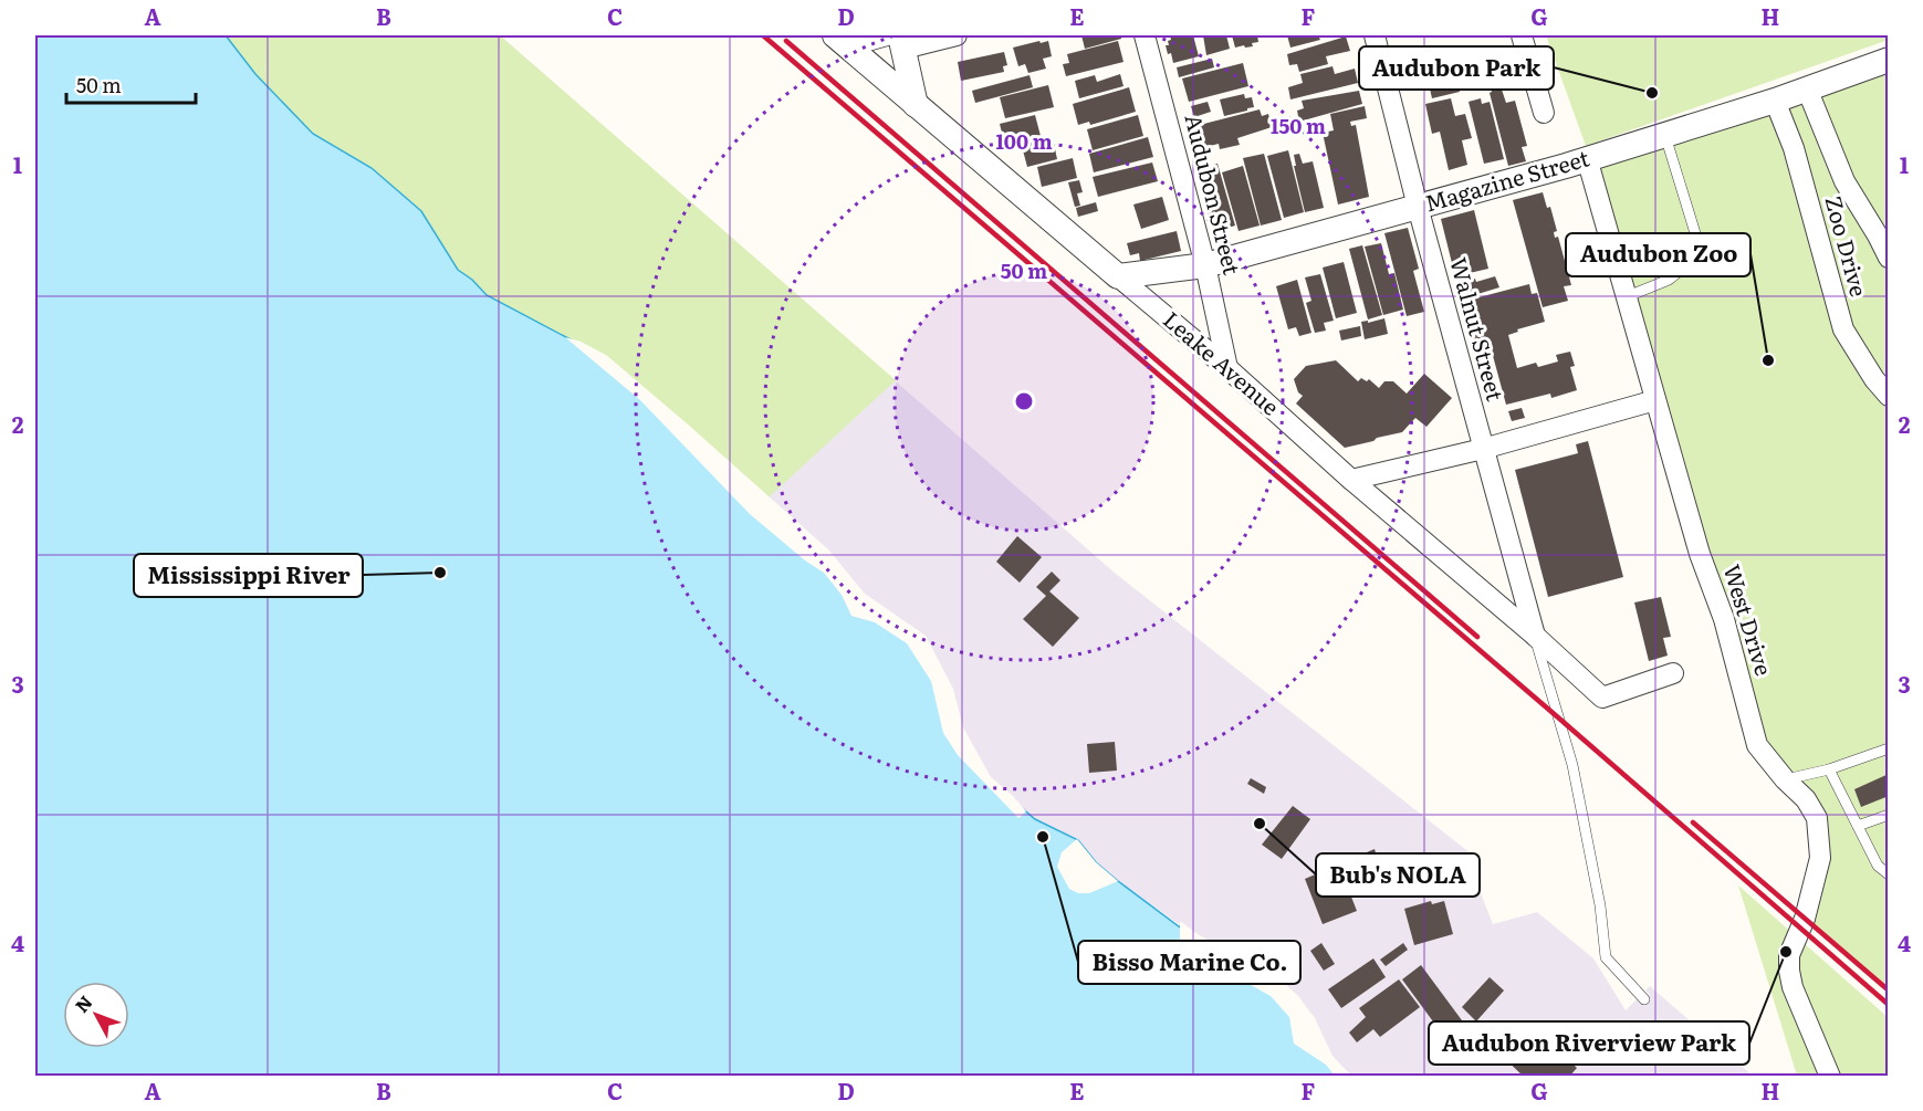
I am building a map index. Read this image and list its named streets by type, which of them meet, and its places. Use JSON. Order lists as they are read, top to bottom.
{
  "streets": {
    "street": [
      "Magazine Street",
      "Audubon Street",
      "Zoo Drive",
      "Walnut Street",
      "Leake Avenue",
      "West Drive"
    ]
  },
  "crossings": [
    ["Magazine Street", "Audubon Street"],
    ["Magazine Street", "Zoo Drive"],
    ["Magazine Street", "Walnut Street"],
    ["Magazine Street", "Leake Avenue"],
    ["Magazine Street", "West Drive"],
    ["Audubon Street", "Leake Avenue"],
    ["Walnut Street", "Leake Avenue"]
  ],
  "places": [
    "Audubon Park",
    "Audubon Zoo",
    "Mississippi River",
    "Bub's NOLA",
    "Bisso Marine Co.",
    "Audubon Riverview Park"
  ],
  "scale_bar": "50 m",
  "north": "top left",
  "grid": {
    "columns": [
      "A",
      "B",
      "C",
      "D",
      "E",
      "F",
      "G",
      "H"
    ],
    "rows": [
      "1",
      "2",
      "3",
      "4"
    ]
  },
  "rings": ["150 m", "100 m", "50 m"]
}
